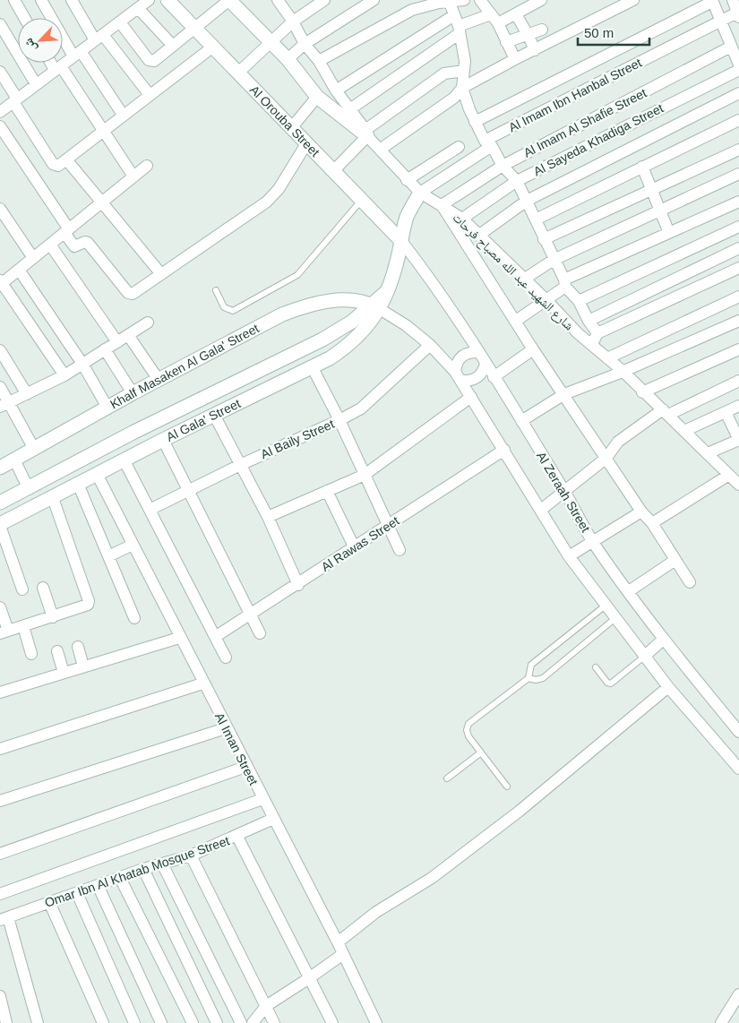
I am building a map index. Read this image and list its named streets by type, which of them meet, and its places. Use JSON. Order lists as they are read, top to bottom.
{
  "streets": {
    "street": [
      "Al Imam Ibn Hanbal Street",
      "Al Orouba Street",
      "Al Imam Al Shafie Street",
      "Al Sayeda Khadiga Street",
      "شارع الشهيد عبد الله مصباح فرحات",
      "Khalf Masaken Al Gala' Street",
      "Al Gala' Street",
      "Al Baily Street",
      "Al Zeraah Street",
      "Al Rawas Street",
      "Al Iman Street",
      "Omar Ibn Al Khatab Mosque Street"
    ]
  },
  "crossings": [
    ["Al Imam Ibn Hanbal Street", "شارع الشهيد عبد الله مصباح فرحات"],
    ["Al Imam Ibn Hanbal Street", "Al Gala' Street"],
    ["Al Orouba Street", "Al Gala' Street"],
    ["Al Orouba Street", "Al Zeraah Street"],
    ["Al Imam Al Shafie Street", "شارع الشهيد عبد الله مصباح فرحات"],
    ["Al Sayeda Khadiga Street", "شارع الشهيد عبد الله مصباح فرحات"],
    ["شارع الشهيد عبد الله مصباح فرحات", "Al Gala' Street"],
    ["Khalf Masaken Al Gala' Street", "Al Gala' Street"],
    ["Al Gala' Street", "Al Zeraah Street"],
    ["Al Gala' Street", "Al Iman Street"],
    ["Al Iman Street", "Omar Ibn Al Khatab Mosque Street"]
  ],
  "scale_bar": "50 m",
  "north": "bottom left"
}
